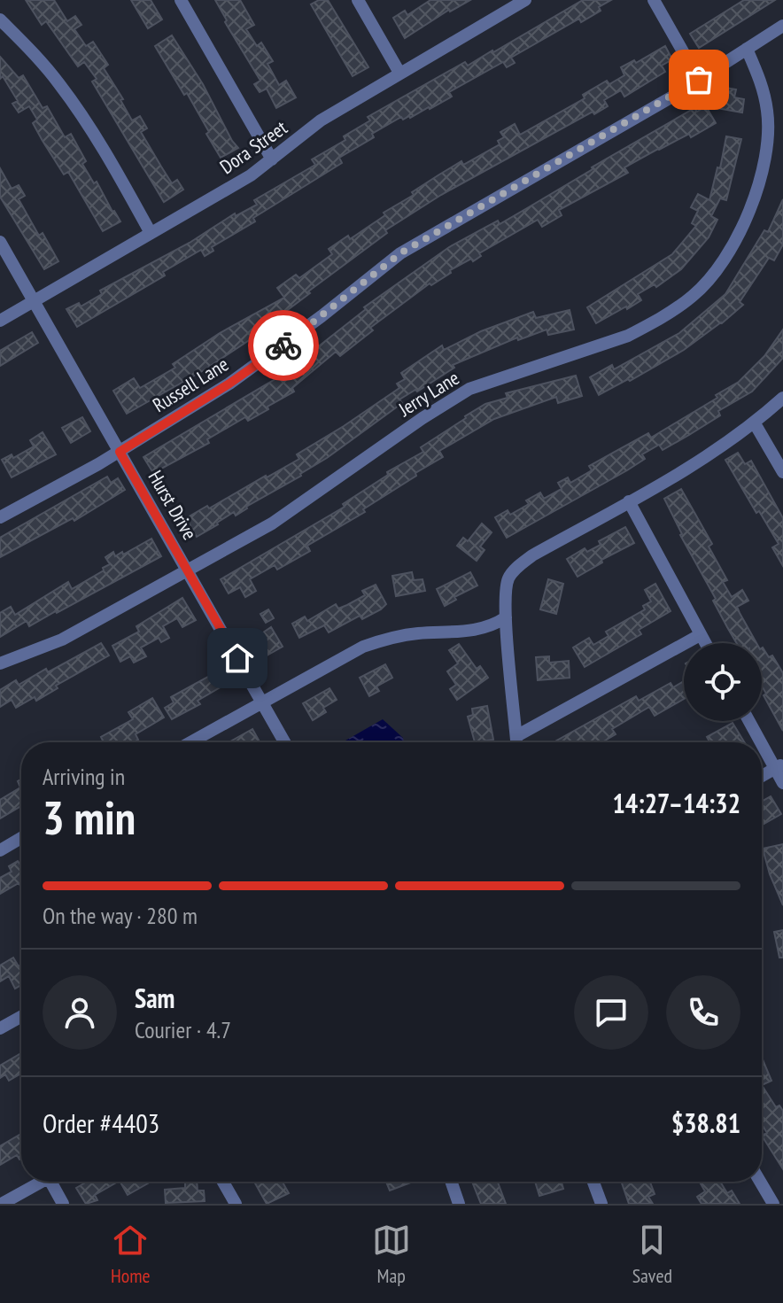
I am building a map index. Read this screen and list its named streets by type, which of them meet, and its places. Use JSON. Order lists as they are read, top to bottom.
{
  "streets": {
    "street": [
      "Dora Street",
      "Russell Lane",
      "Jerry Lane",
      "Hurst Drive"
    ]
  },
  "crossings": [
    ["Dora Street", "Hurst Drive"],
    ["Russell Lane", "Jerry Lane"],
    ["Russell Lane", "Hurst Drive"],
    ["Jerry Lane", "Hurst Drive"]
  ],
  "page": {
    "heading": ["3 min", "Arriving in", "14:27–14:32"],
    "panel": [
      "Sam",
      "Courier · 4.7",
      "Order #4403",
      "$38.81"
    ],
    "bar": "On the way · 280 m",
    "tabs": ["Home", "Map", "Saved"]
  }
}
